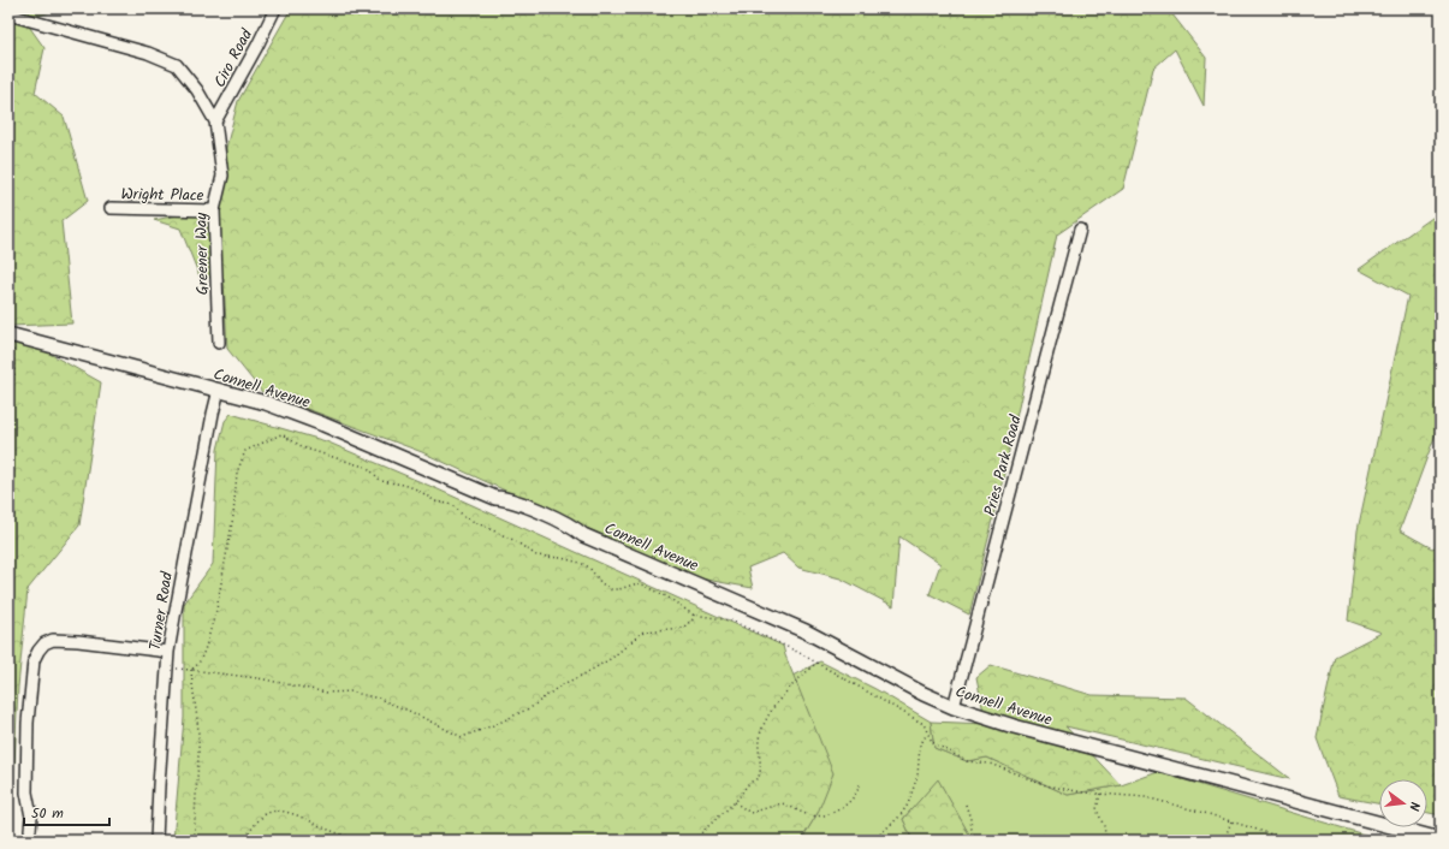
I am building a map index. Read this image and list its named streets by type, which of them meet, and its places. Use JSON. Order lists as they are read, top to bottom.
{
  "streets": {
    "street": [
      "Ciro Road",
      "Wright Place",
      "Greener Way",
      "Connell Avenue",
      "Pries Park Road",
      "Turner Road"
    ]
  },
  "crossings": [
    ["Ciro Road", "Greener Way"],
    ["Wright Place", "Greener Way"],
    ["Connell Avenue", "Pries Park Road"],
    ["Connell Avenue", "Turner Road"]
  ],
  "scale_bar": "50 m",
  "north": "right"
}
